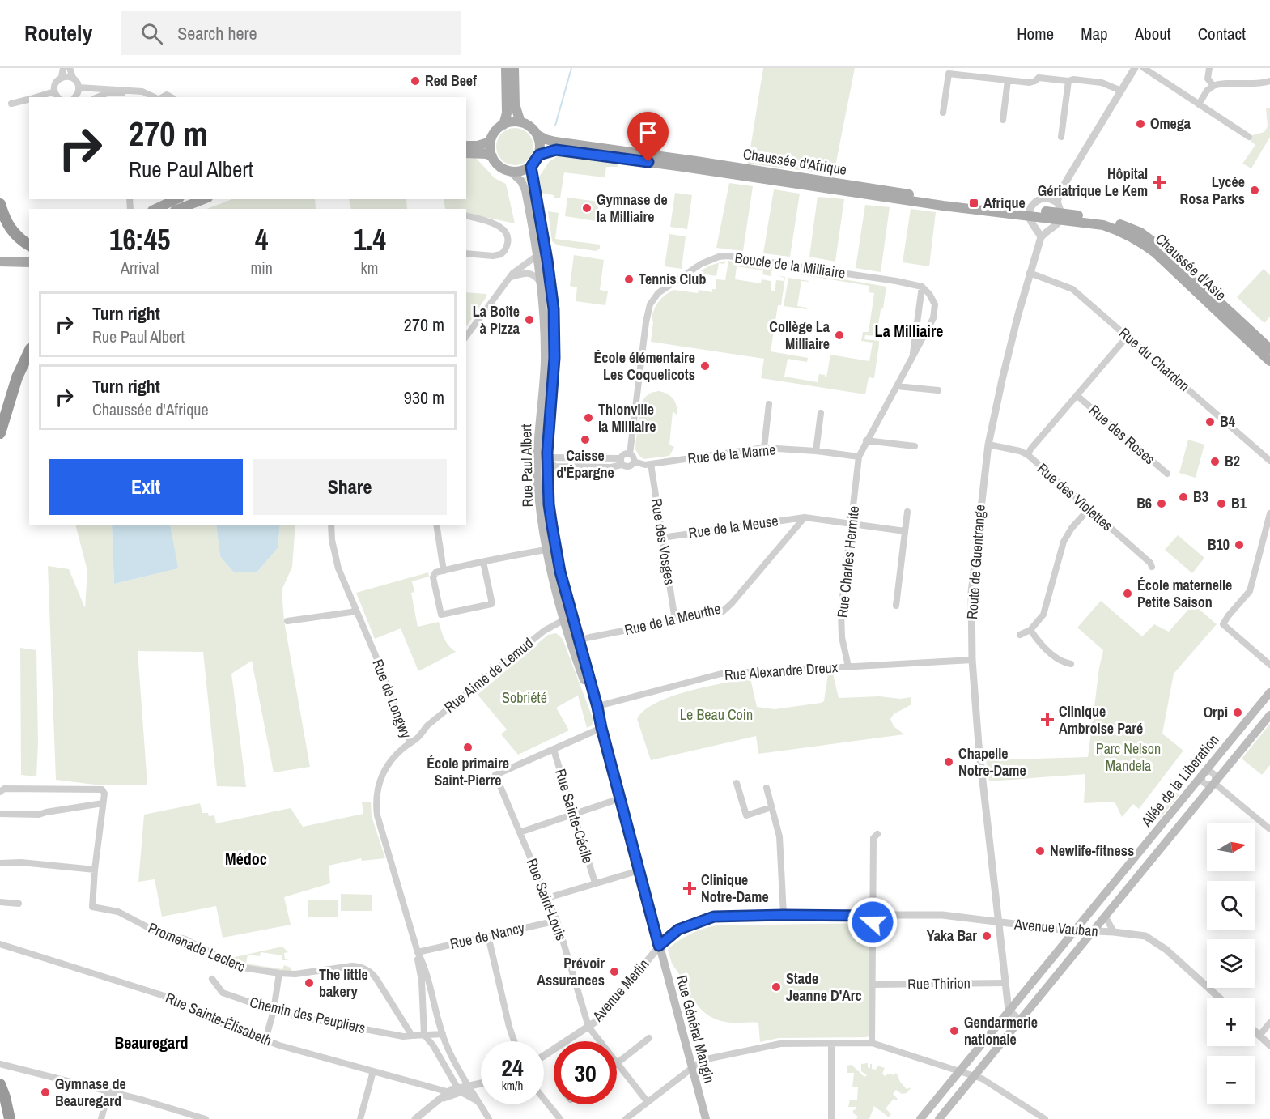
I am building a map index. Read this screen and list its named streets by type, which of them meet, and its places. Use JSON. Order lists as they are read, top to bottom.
{
  "streets": {
    "main road": [
      "Chaussée d'Afrique",
      "Chaussée d'Asie",
      "Rue Paul Albert",
      "Allée de la Libération",
      "Rue Général Mangin"
    ],
    "street": [
      "Boucle de la Milliaire",
      "Rue du Chardon",
      "Rue des Roses",
      "Rue de la Marne",
      "Rue des Violettes",
      "Rue de la Meuse",
      "Rue des Vosges",
      "Rue Charles Hermite",
      "Route de Guentrange",
      "Rue de la Meurthe",
      "Rue Alexandre Dreux",
      "Rue Aimé de Lemud",
      "Rue de Longwy",
      "Rue Sainte-Cécile",
      "Rue Saint-Louis",
      "Avenue Vauban",
      "Rue de Nancy",
      "Promenade Leclerc",
      "Rue Thirion",
      "Avenue Merlin",
      "Chemin des Peupliers",
      "Rue Sainte-Élisabeth"
    ]
  },
  "crossings": [
    ["Chaussée d'Afrique", "Chaussée d'Asie"],
    ["Chaussée d'Afrique", "Rue Paul Albert"],
    ["Boucle de la Milliaire", "Rue de la Marne"],
    ["Rue du Chardon", "Route de Guentrange"],
    ["Rue de la Marne", "Rue des Vosges"],
    ["Rue de la Marne", "Rue Charles Hermite"],
    ["Rue Paul Albert", "Rue de la Meurthe"],
    ["Rue Paul Albert", "Rue Alexandre Dreux"],
    ["Rue Paul Albert", "Rue Aimé de Lemud"],
    ["Rue Paul Albert", "Avenue Merlin"],
    ["Rue Paul Albert", "Rue Général Mangin"],
    ["Rue des Violettes", "Route de Guentrange"],
    ["Rue de la Meuse", "Rue des Vosges"],
    ["Rue de la Meuse", "Rue de la Meurthe"],
    ["Rue des Vosges", "Rue de la Meurthe"],
    ["Rue Charles Hermite", "Rue Alexandre Dreux"],
    ["Route de Guentrange", "Rue Alexandre Dreux"],
    ["Route de Guentrange", "Allée de la Libération"],
    ["Route de Guentrange", "Avenue Vauban"],
    ["Route de Guentrange", "Rue Thirion"],
    ["Route de Guentrange", "Avenue Merlin"],
    ["Rue Aimé de Lemud", "Rue de Longwy"],
    ["Rue de Longwy", "Rue de Nancy"],
    ["Rue de Longwy", "Rue Sainte-Élisabeth"],
    ["Allée de la Libération", "Avenue Vauban"],
    ["Rue Sainte-Cécile", "Rue Saint-Louis"],
    ["Rue Saint-Louis", "Rue de Nancy"],
    ["Rue Saint-Louis", "Avenue Merlin"],
    ["Avenue Vauban", "Avenue Merlin"],
    ["Promenade Leclerc", "Chemin des Peupliers"],
    ["Avenue Merlin", "Rue Général Mangin"]
  ],
  "districts": ["La Milliaire", "Médoc", "Beauregard"],
  "parks": ["Sobriété", "Le Beau Coin", "Parc Nelson Mandela"],
  "places": {
    "other": [
      "Red Beef",
      "Omega",
      "Lycée Rosa Parks",
      "Gymnase de la Milliaire",
      "Tennis Club",
      "La Boîte à Pizza",
      "Collège La Milliaire",
      "École élémentaire Les Coquelicots",
      "Thionville la Milliaire",
      "B4",
      "Caisse d'Épargne",
      "B2",
      "B3",
      "B6",
      "B1",
      "B10",
      "École maternelle Petite Saison",
      "Orpi",
      "École primaire Saint-Pierre",
      "Chapelle Notre-Dame",
      "Newlife-fitness",
      "Yaka Bar",
      "Prévoir Assurances",
      "The little bakery",
      "Stade Jeanne D'Arc",
      "Gendarmerie nationale",
      "Gymnase de Beauregard"
    ],
    "health": ["Hôpital Gériatrique Le Kem", "Clinique Ambroise Paré", "Clinique Notre-Dame"],
    "transit": ["Afrique"]
  },
  "north": "right",
  "page": {
    "header": "Routely",
    "search": "Search here",
    "nav": [
      "Home",
      "Map",
      "About",
      "Contact"
    ],
    "turn": ["270 m", "Rue Paul Albert"],
    "eta": [
      "16:45",
      "Arrival",
      "4",
      "min",
      "1.4",
      "km"
    ],
    "list": [
      {
        "name": "Turn right",
        "note": "Rue Paul Albert",
        "value": "270 m"
      },
      {
        "name": "Turn right",
        "note": "Chaussée d'Afrique",
        "value": "930 m"
      }
    ],
    "buttons": ["Exit", "Share"],
    "map_buttons": ["+", "−"],
    "speed": "24 km/h",
    "limit": "30"
  }
}
